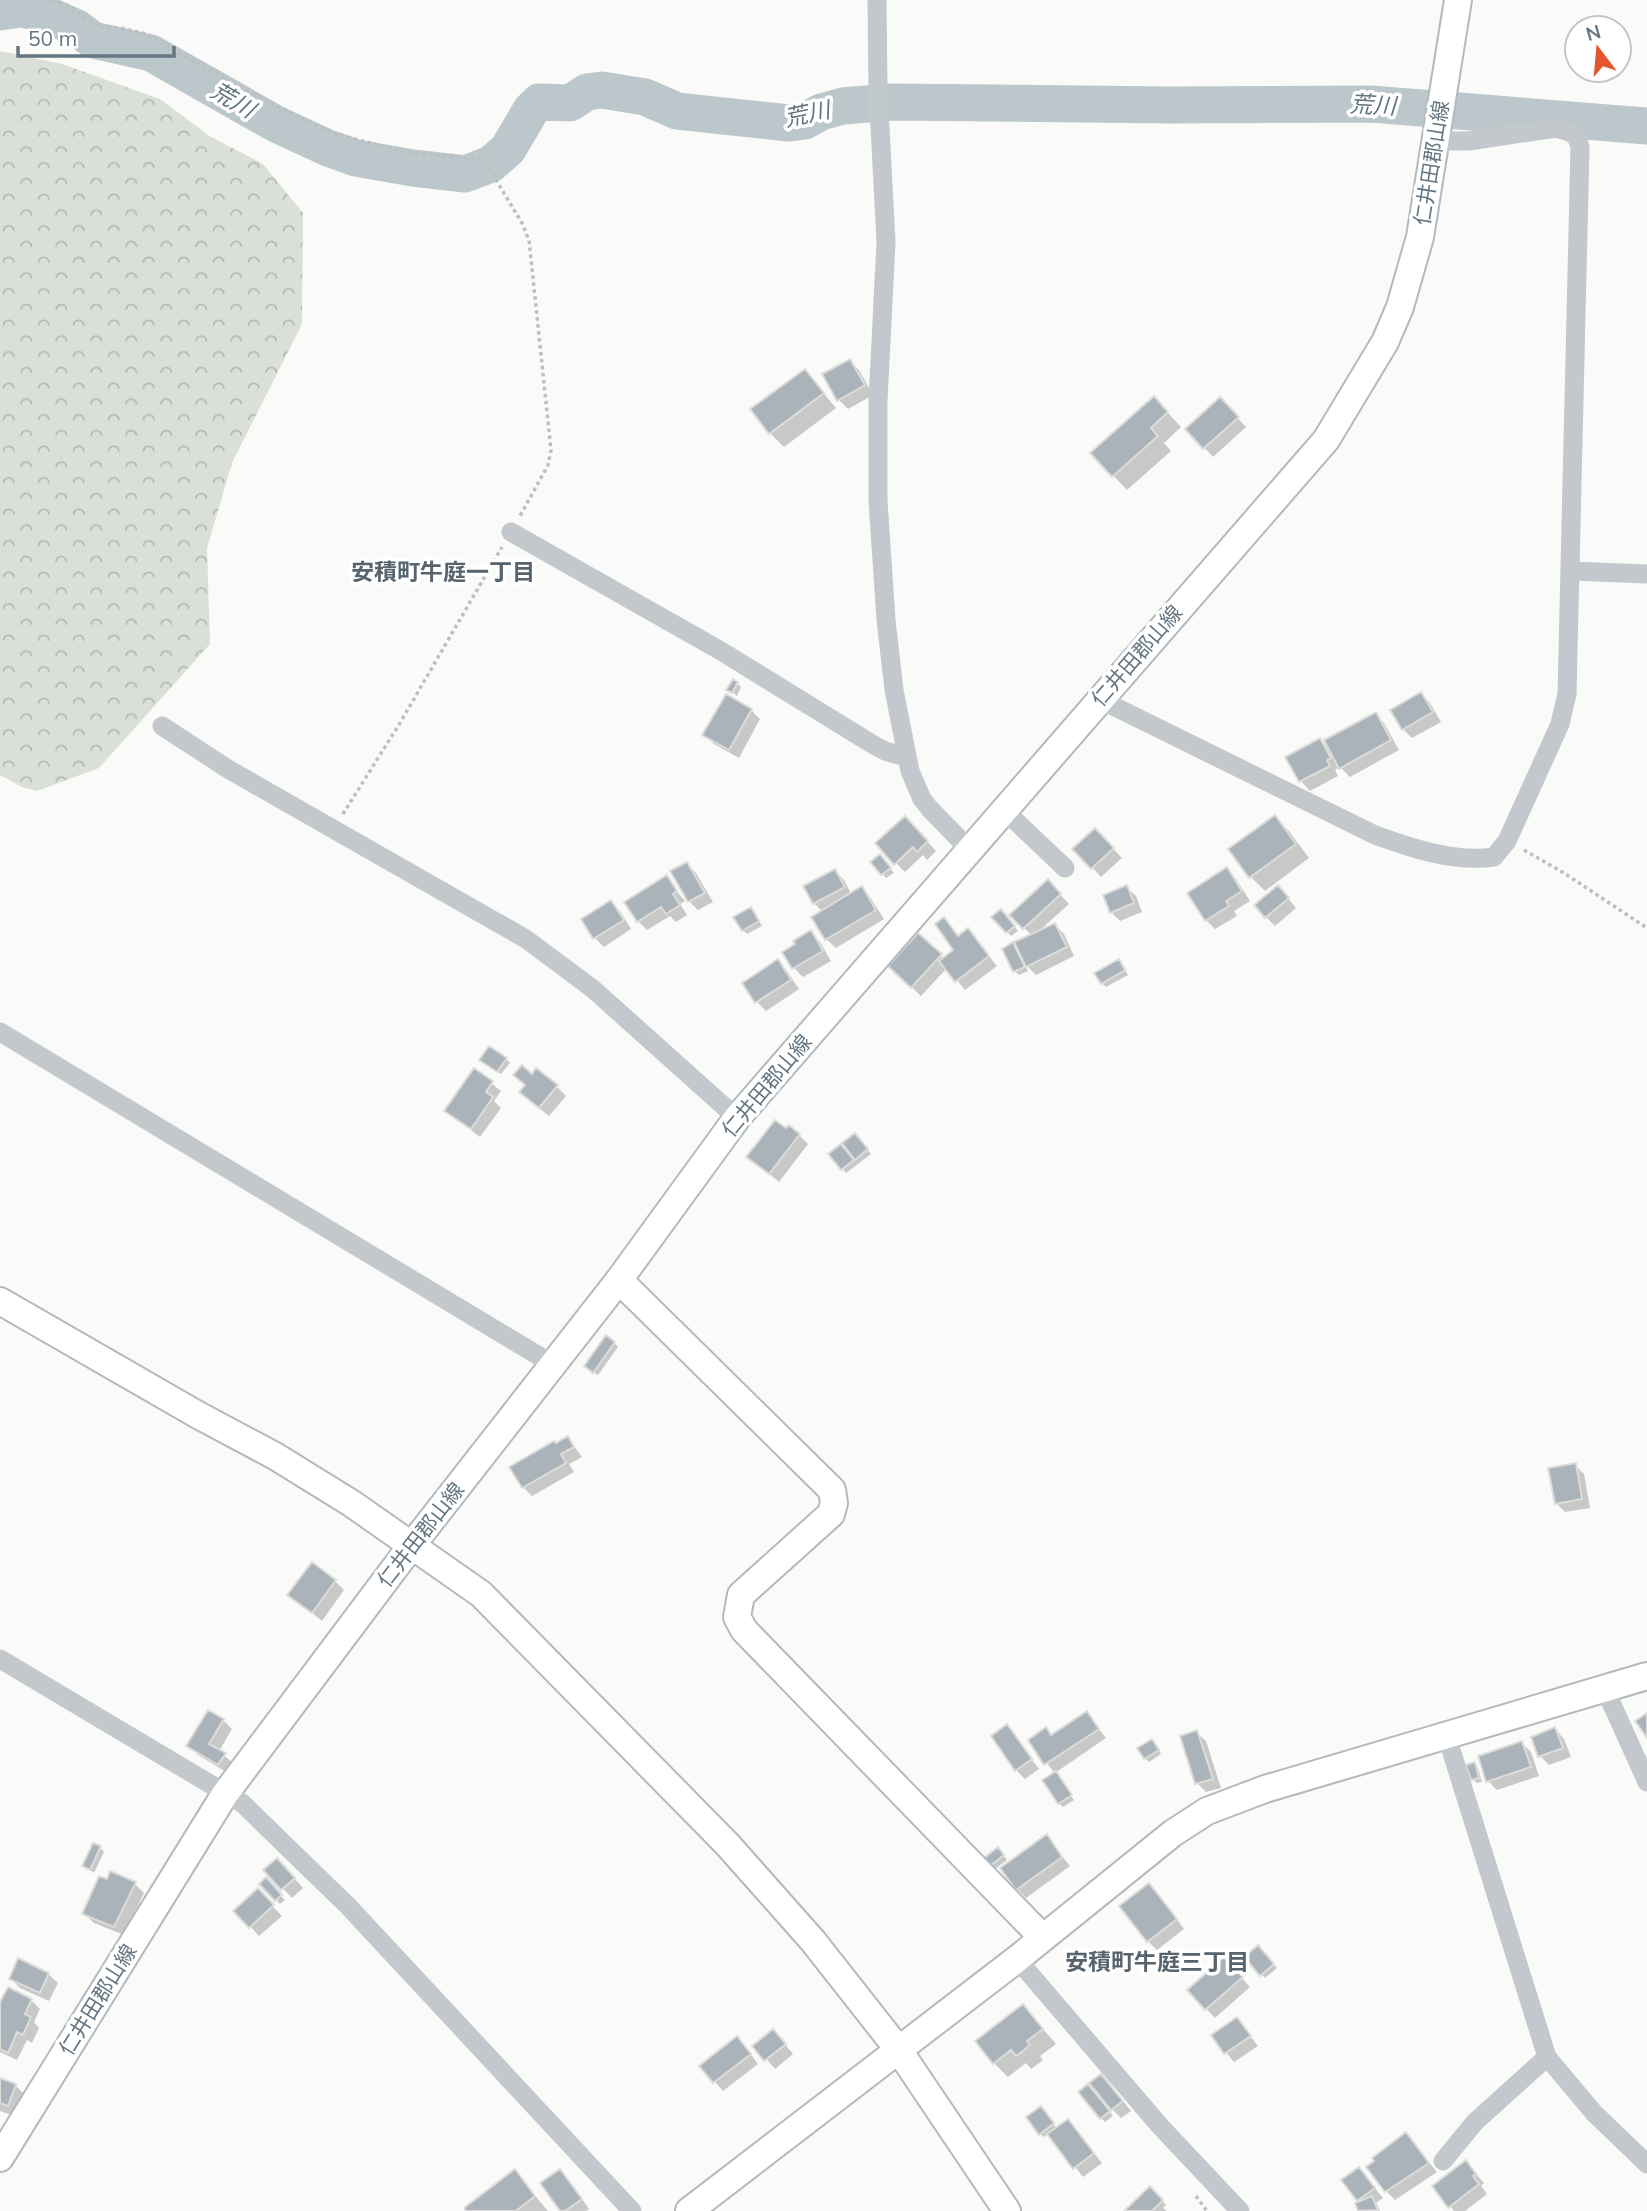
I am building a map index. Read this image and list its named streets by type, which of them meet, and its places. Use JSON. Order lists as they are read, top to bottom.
{
  "streets": {
    "street": ["仁井田郡山線"]
  },
  "districts": ["安積町牛庭一丁目", "安積町牛庭三丁目"],
  "water": ["荒川"],
  "scale_bar": "50 m",
  "north": "top"
}
